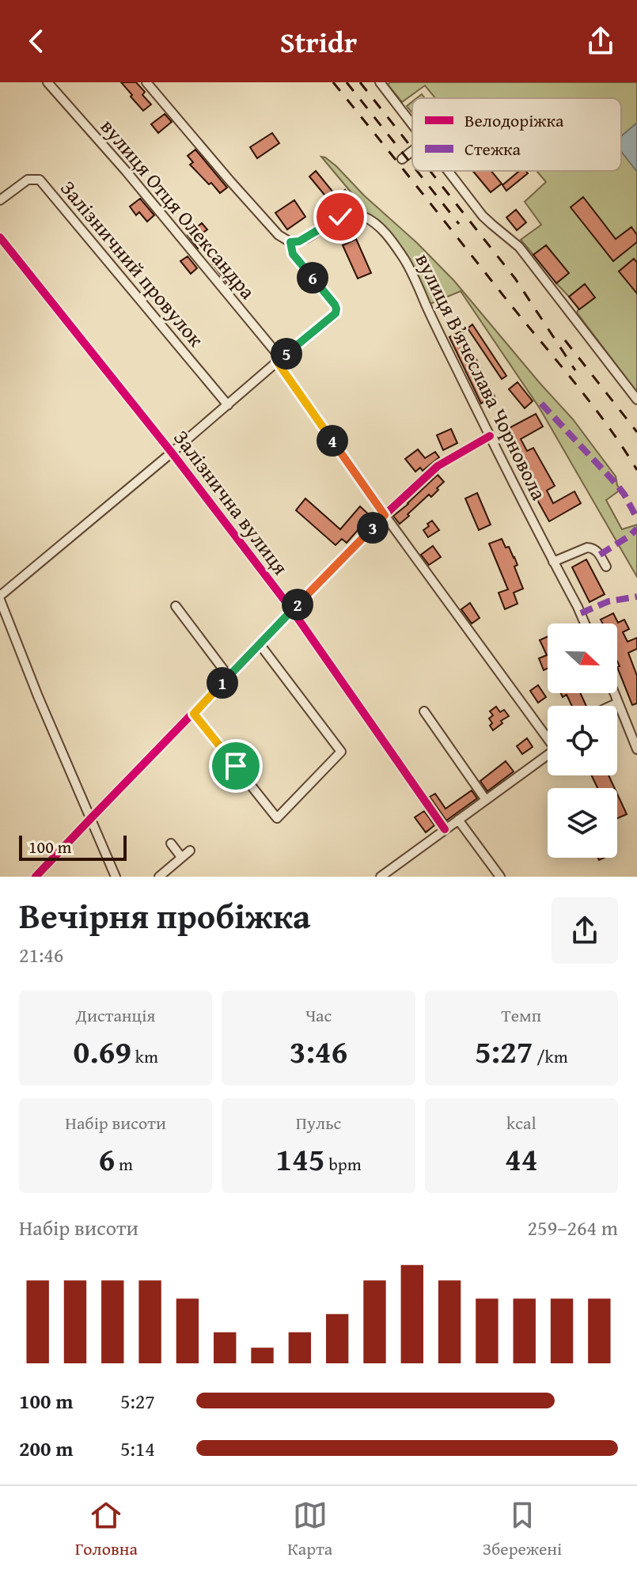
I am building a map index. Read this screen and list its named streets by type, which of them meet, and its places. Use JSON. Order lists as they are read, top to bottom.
{
  "streets": {
    "street": [
      "вулиця Отця Олександра",
      "Залізничний провулок",
      "вулиця Вʼячеслава Чорновола",
      "Залізнична вулиця"
    ]
  },
  "legend": ["Велодоріжка", "Стежка"],
  "scale_bar": "100 m",
  "north": "right",
  "page": {
    "header": "Stridr",
    "pins": [
      "6",
      "5",
      "4",
      "3",
      "2",
      "1"
    ],
    "scale": "100 m",
    "heading": ["Вечірня пробіжка", "21:46"],
    "stats": [
      ["Дистанція", "0.69 km"],
      ["Час", "3:46"],
      ["Темп", "5:27 /km"],
      ["Набір висоти", "6 m"],
      ["Пульс", "145 bpm"],
      ["kcal", "44"]
    ],
    "chart": ["Набір висоти", "259–264 m"],
    "list": [
      {
        "name": "100 m",
        "note": "5:27"
      },
      {
        "name": "200 m",
        "note": "5:14"
      }
    ],
    "tabs": ["Головна", "Карта", "Збережені"]
  }
}
